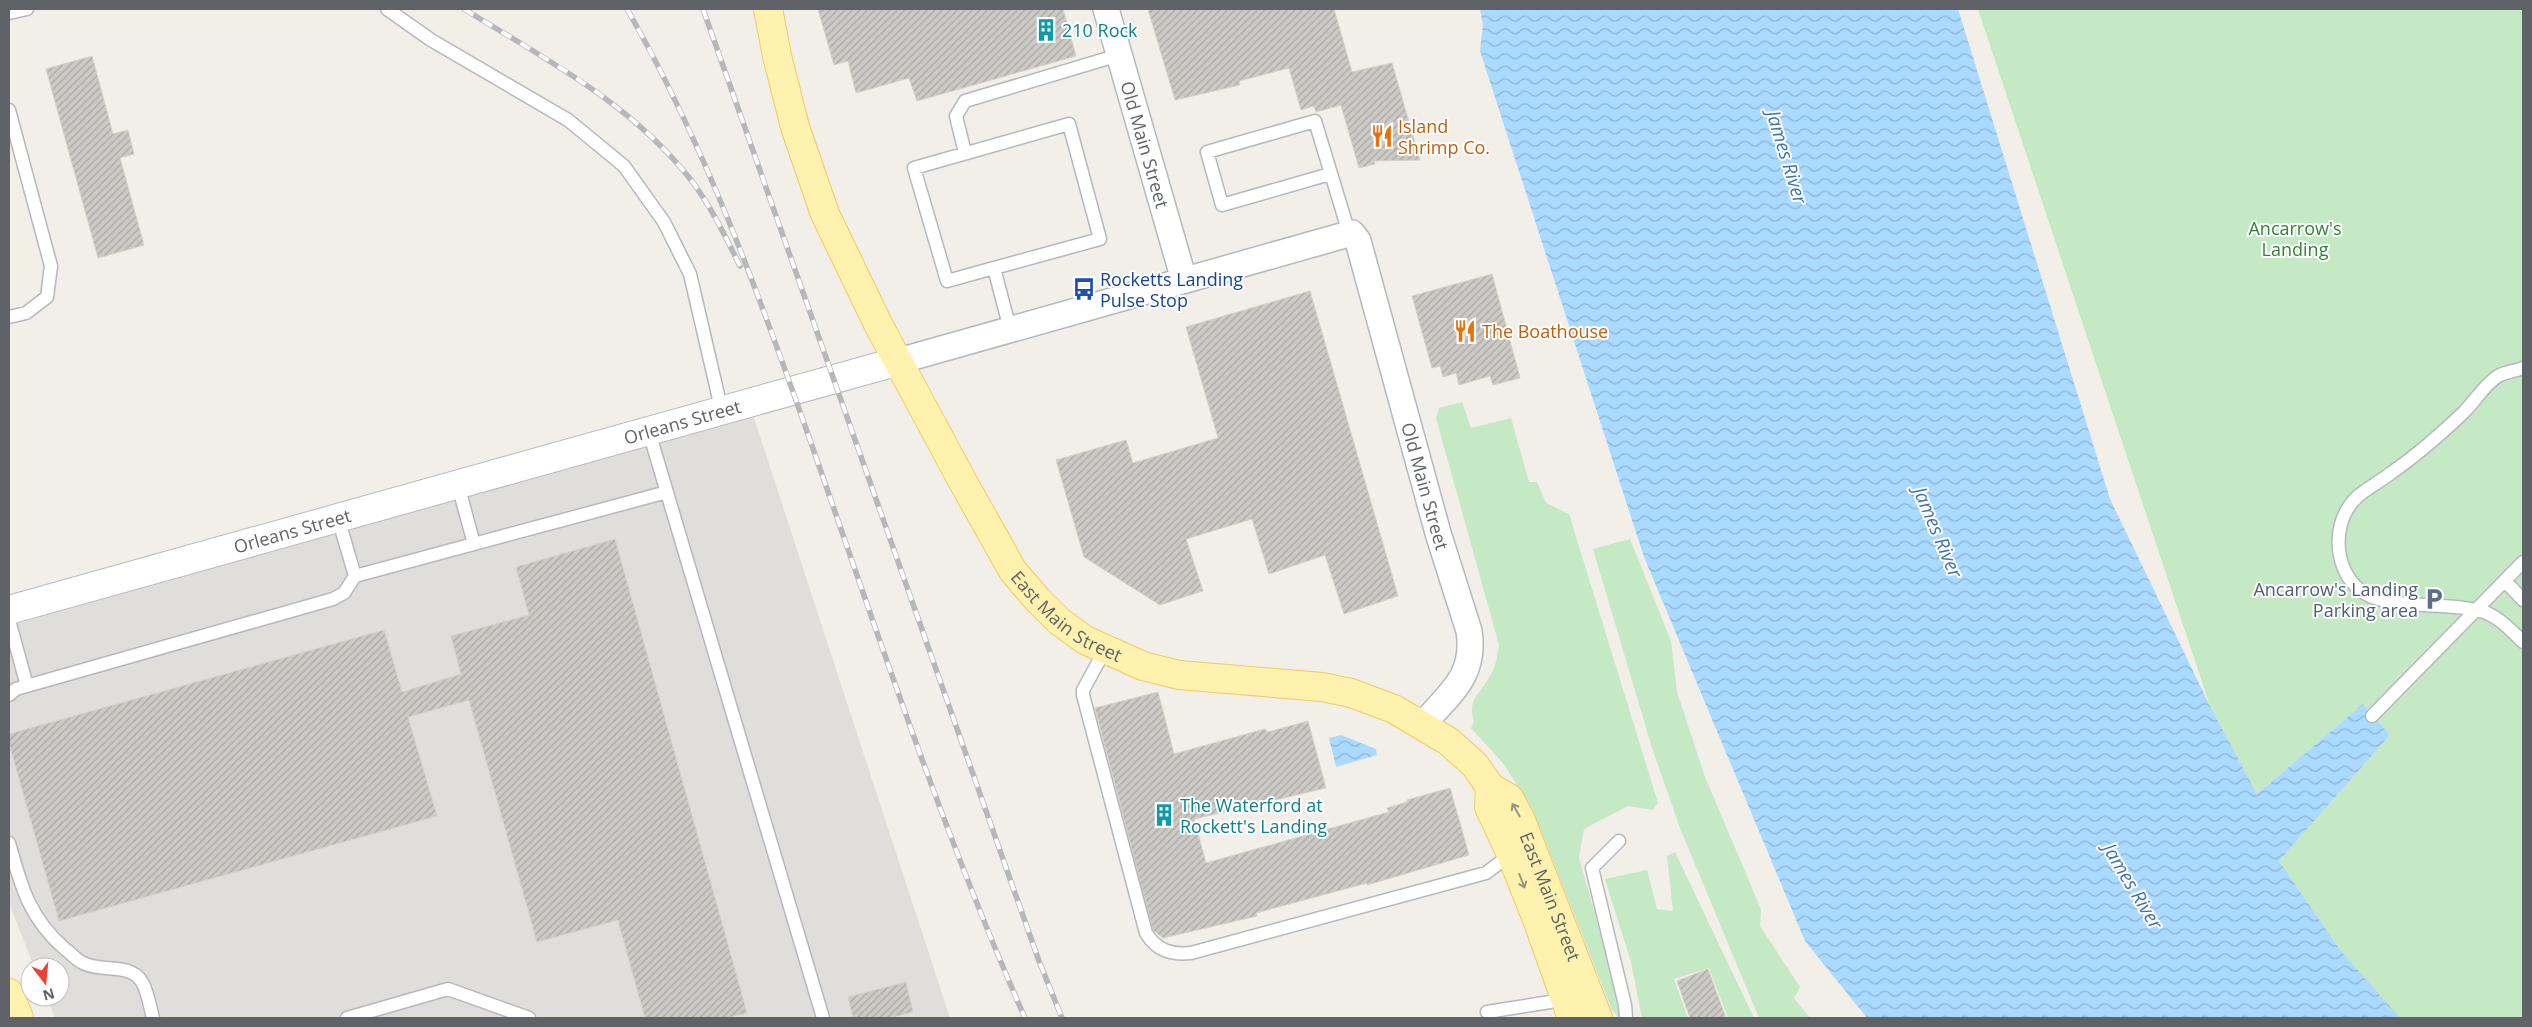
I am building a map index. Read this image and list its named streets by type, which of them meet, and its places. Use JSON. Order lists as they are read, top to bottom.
{
  "streets": {
    "main road": ["East Main Street"],
    "street": ["Old Main Street", "Orleans Street"]
  },
  "crossings": [
    ["Old Main Street", "Orleans Street"],
    ["Old Main Street", "East Main Street"],
    ["Orleans Street", "East Main Street"]
  ],
  "water": ["James River"],
  "parks": ["Ancarrow's Landing"],
  "places": {
    "building": ["210 Rock", "The Waterford at Rockett's Landing"],
    "restaurant": ["Island Shrimp Co.", "The Boathouse"],
    "bus stop": ["Rocketts Landing Pulse Stop"],
    "parking": ["Ancarrow's Landing Parking area"]
  },
  "north": "bottom"
}
